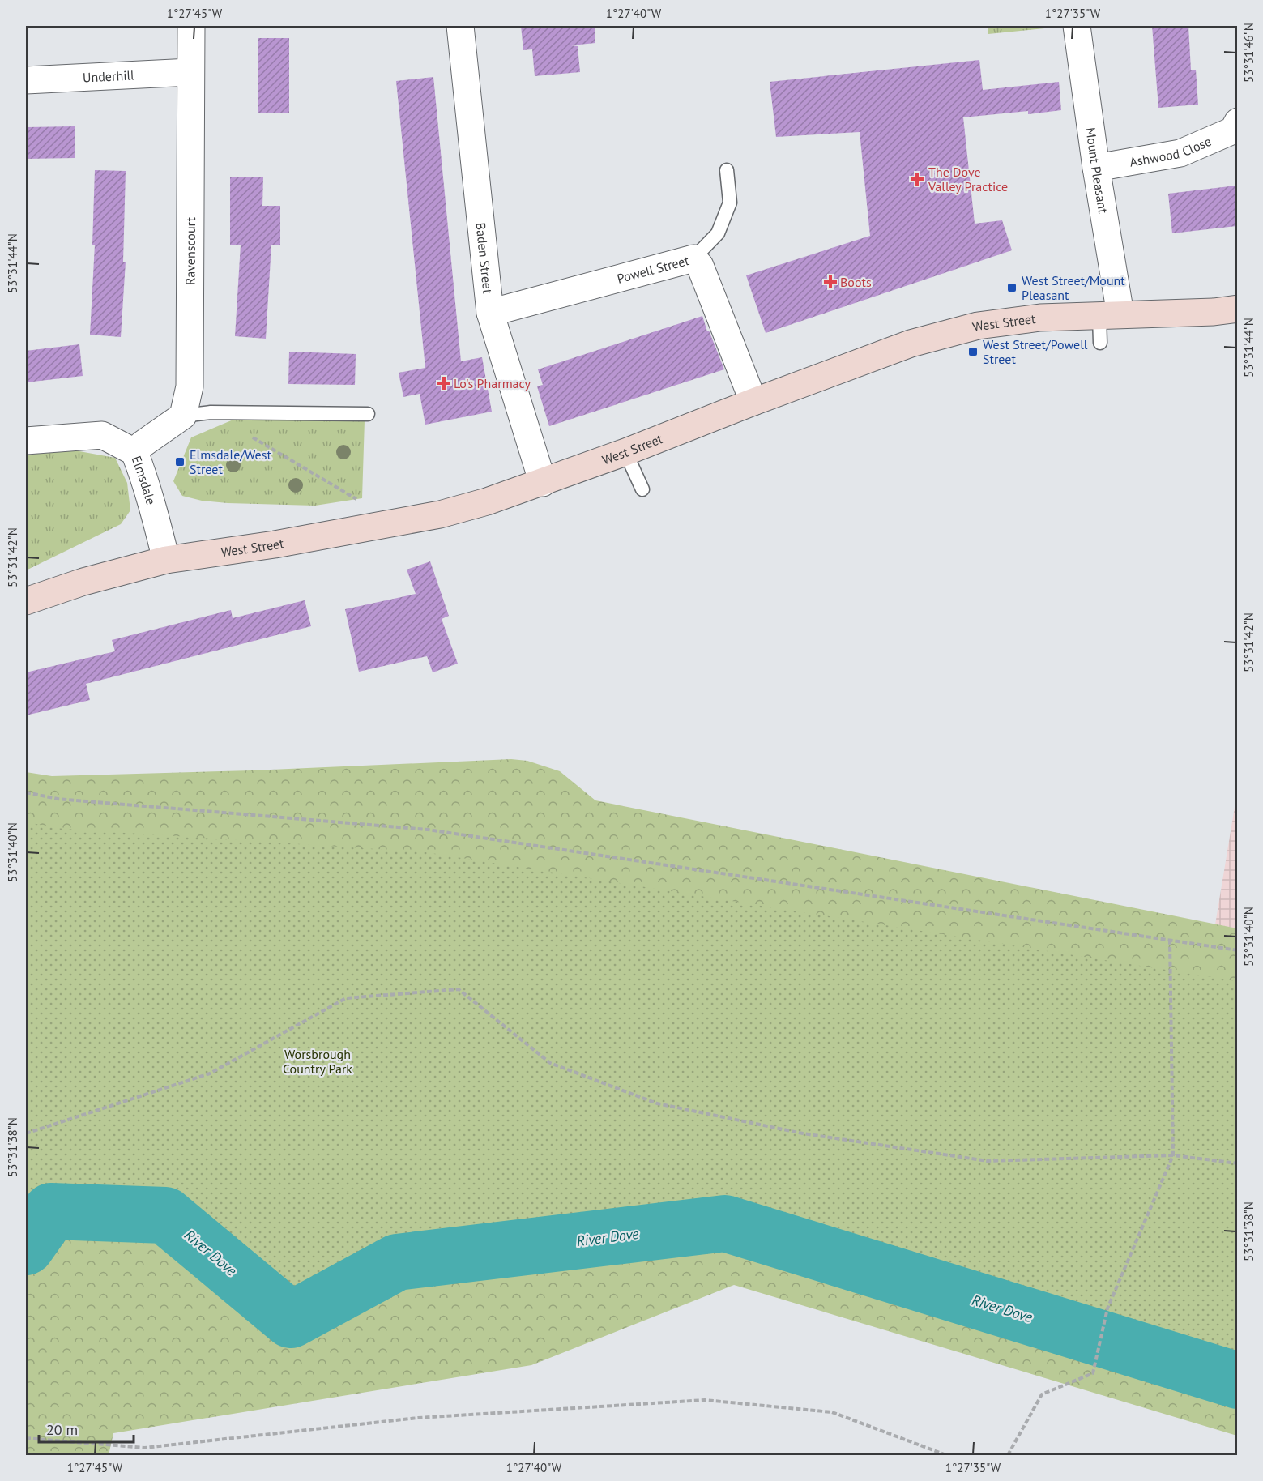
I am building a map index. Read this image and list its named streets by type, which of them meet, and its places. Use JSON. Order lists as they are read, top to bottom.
{
  "streets": {
    "main road": ["West Street"],
    "street": [
      "Underhill",
      "Ashwood Close",
      "Mount Pleasant",
      "Ravenscourt",
      "Baden Street",
      "Powell Street",
      "Elmsdale"
    ]
  },
  "crossings": [
    ["Underhill", "Ravenscourt"],
    ["Ashwood Close", "Mount Pleasant"],
    ["Mount Pleasant", "West Street"],
    ["Baden Street", "Powell Street"],
    ["Baden Street", "West Street"],
    ["Powell Street", "West Street"],
    ["West Street", "Elmsdale"]
  ],
  "water": ["River Dove"],
  "parks": ["Worsbrough Country Park"],
  "places": {
    "health": ["The Dove Valley Practice", "Boots", "Lo's Pharmacy"],
    "transit": ["West Street/Mount Pleasant", "West Street/Powell Street", "Elmsdale/West Street"]
  },
  "scale_bar": "20 m",
  "coordinates": [
    "1°27'45\"W",
    "1°27'40\"W",
    "1°27'35\"W",
    "53°31'46\"N",
    "53°31'44\"N",
    "53°31'42\"N",
    "53°31'40\"N",
    "53°31'38\"N"
  ]
}
